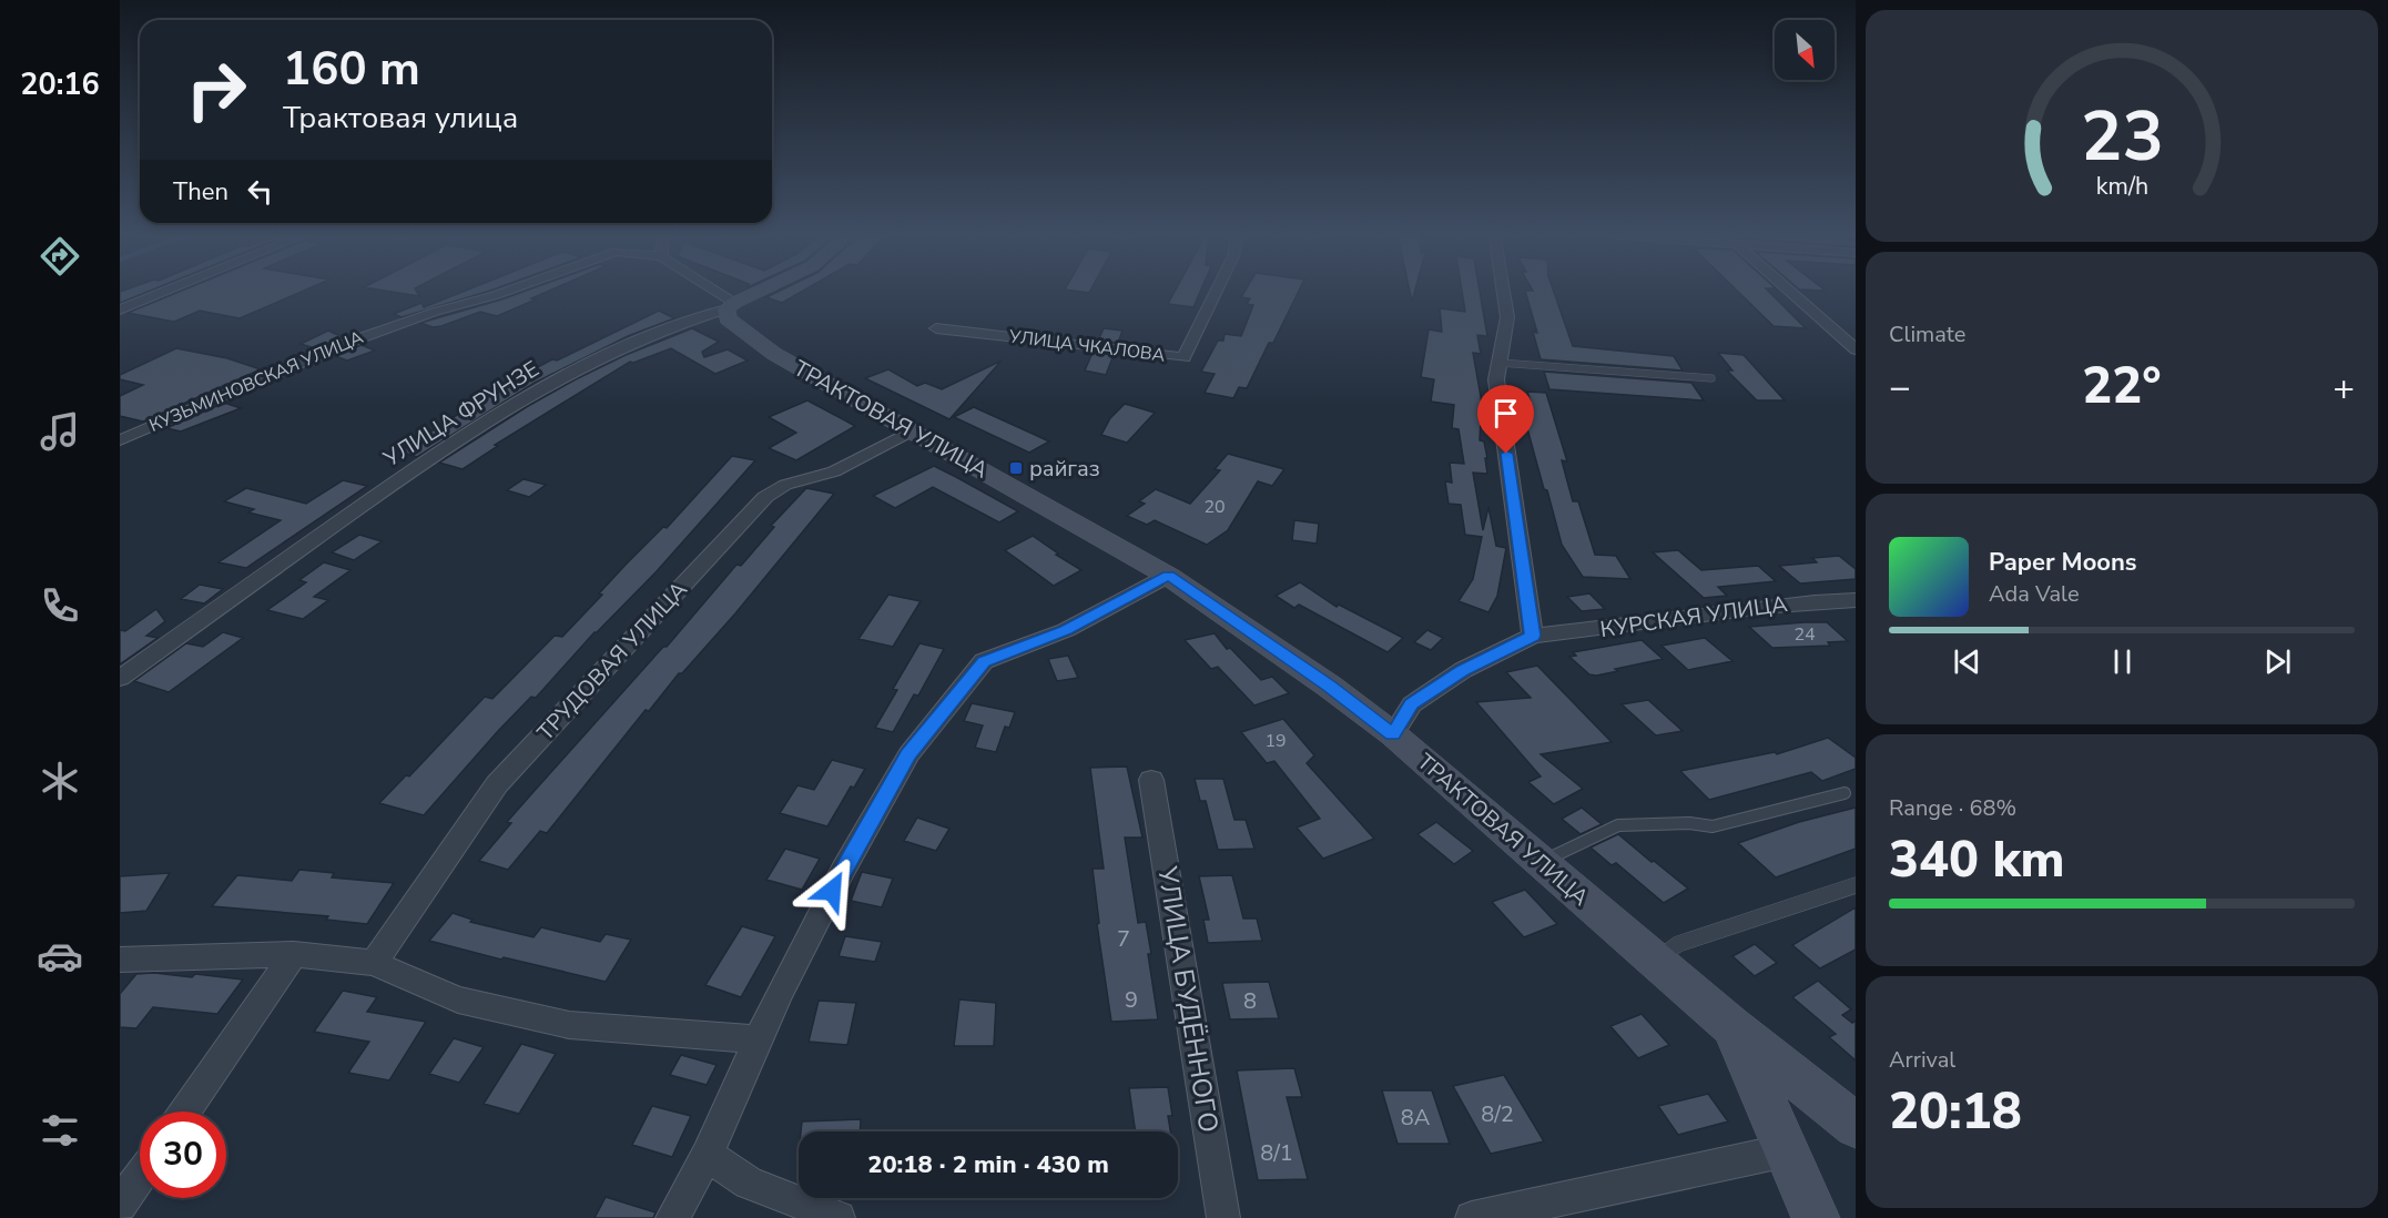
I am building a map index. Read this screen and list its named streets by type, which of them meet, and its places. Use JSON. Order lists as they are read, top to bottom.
{
  "streets": {
    "street": [
      "УЛИЦА ЧКАЛОВА",
      "КУЗЬМИНОВСКАЯ УЛИЦА",
      "УЛИЦА ФРУНЗЕ",
      "ТРАКТОВАЯ УЛИЦА",
      "КУРСКАЯ УЛИЦА",
      "ТРУДОВАЯ УЛИЦА",
      "УЛИЦА БУДЁННОГО"
    ]
  },
  "crossings": [
    ["КУЗЬМИНОВСКАЯ УЛИЦА", "УЛИЦА ФРУНЗЕ"],
    ["КУЗЬМИНОВСКАЯ УЛИЦА", "ТРАКТОВАЯ УЛИЦА"],
    ["УЛИЦА ФРУНЗЕ", "ТРАКТОВАЯ УЛИЦА"],
    ["ТРАКТОВАЯ УЛИЦА", "ТРУДОВАЯ УЛИЦА"]
  ],
  "places": {
    "transit": ["райгаз"]
  },
  "house_numbers": [
    "20",
    "24",
    "19",
    "7",
    "9",
    "8",
    "8/2",
    "8А",
    "8/1"
  ],
  "north": "bottom right",
  "page": {
    "tabs": "20:16",
    "turn": ["160 m", "Трактовая улица"],
    "then": "Then",
    "tile": [
      "Climate",
      ["Range · 68%", "340 km"],
      ["Arrival", "20:18"]
    ],
    "heat": ["−", "22°", "+"],
    "song": ["Paper Moons", "Ada Vale"],
    "limit": "30",
    "trip": "20:18 · 2 min · 430 m",
    "gauge": ["23", "km/h"]
  }
}
